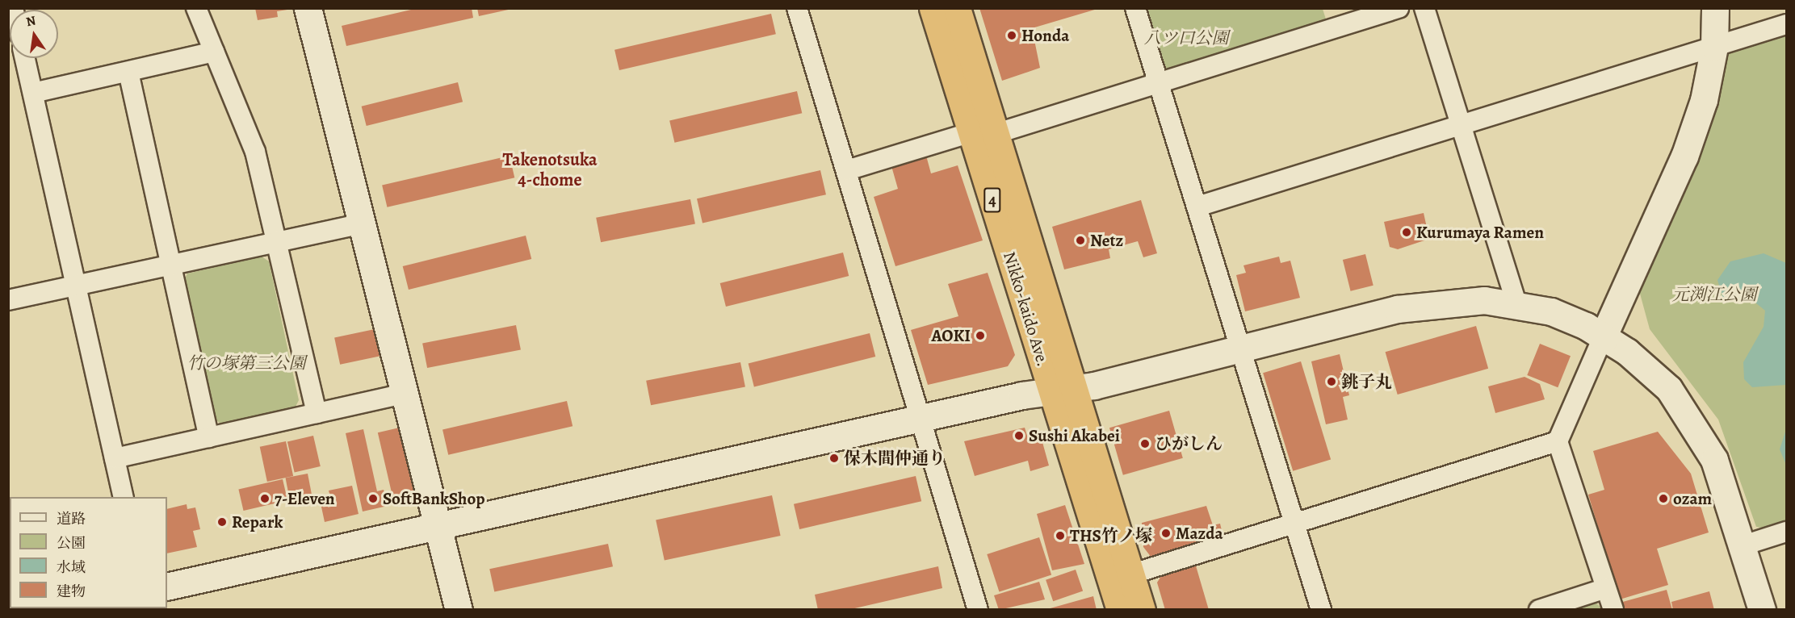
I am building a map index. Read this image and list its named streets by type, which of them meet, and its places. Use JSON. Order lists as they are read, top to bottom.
{
  "streets": {
    "highway": ["4", "Nikko-kaido Ave."]
  },
  "districts": ["Takenotsuka 4-chome"],
  "parks": ["八ツ口公園", "元渕江公園", "竹の塚第三公園"],
  "places": [
    "Honda",
    "Kurumaya Ramen",
    "Netz",
    "AOKI",
    "銚子丸",
    "Sushi Akabei",
    "ひがしん",
    "保木間仲通り",
    "7-Eleven",
    "SoftBankShop",
    "ozam",
    "Repark",
    "Mazda",
    "THS竹ノ塚"
  ],
  "legend": [
    "道路",
    "公園",
    "水域",
    "建物"
  ],
  "north": "top"
}
